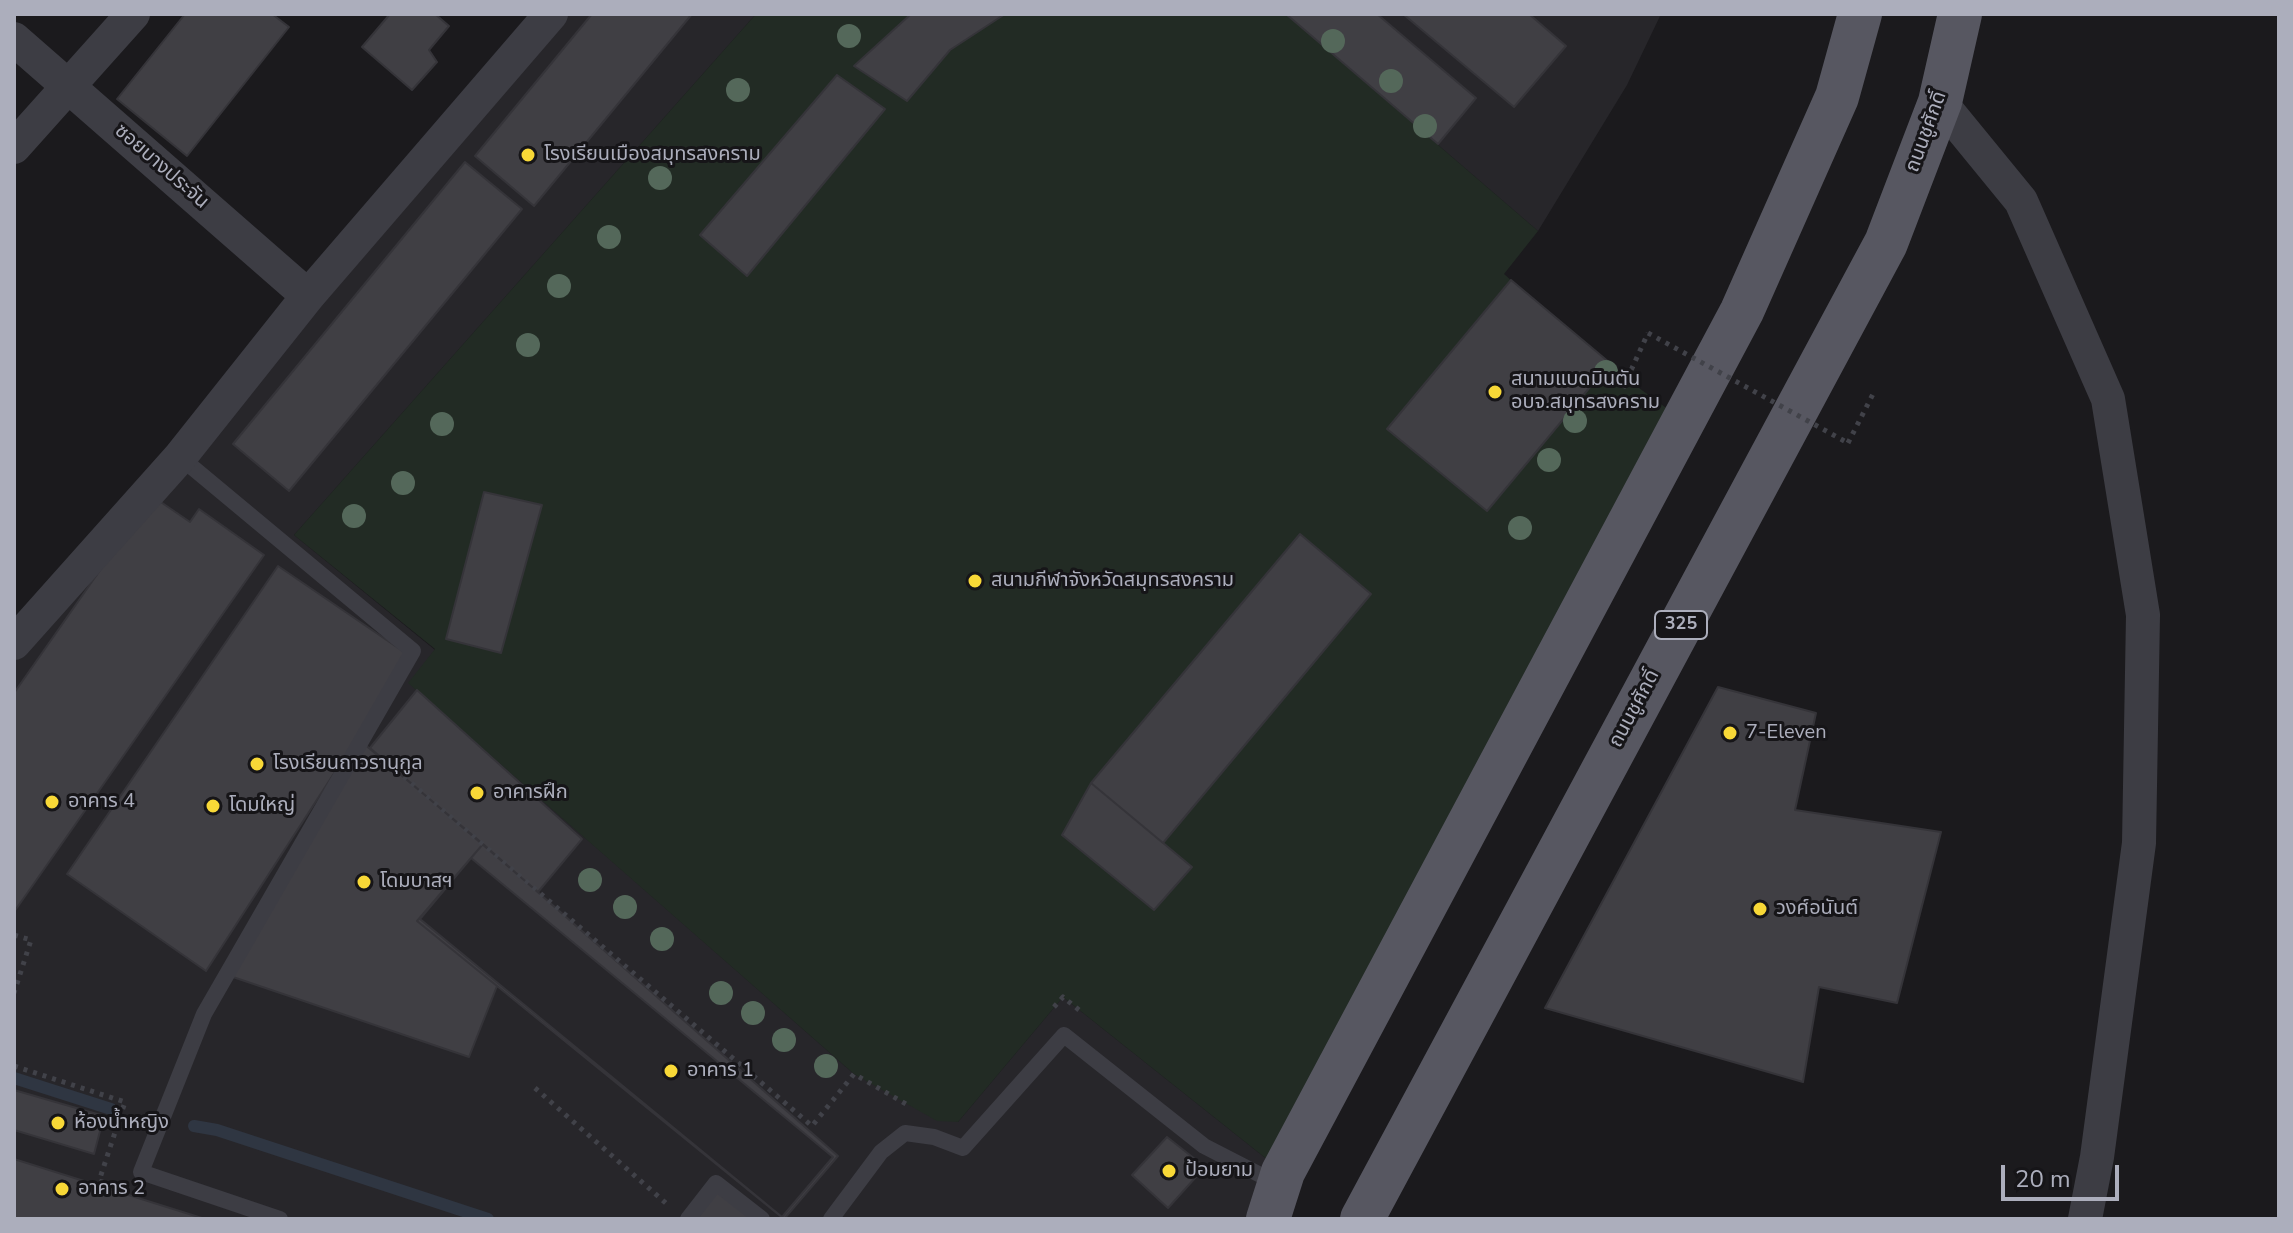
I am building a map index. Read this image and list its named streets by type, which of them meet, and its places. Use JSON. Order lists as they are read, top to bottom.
{
  "streets": {
    "main road": ["ถนนชูศักดิ์", "325"],
    "street": ["ซอยบางประจัน"]
  },
  "places": [
    "โรงเรียนเมืองสมุทรสงคราม",
    "สนามแบดมินตัน อบจ.สมุทรสงคราม",
    "สนามกีฬาจังหวัดสมุทรสงคราม",
    "7-Eleven",
    "โรงเรียนถาวรานุกูล",
    "อาคารฝึก",
    "อาคาร 4",
    "โดมใหญ่",
    "โดมบาสฯ",
    "วงศ์อนันต์",
    "อาคาร 1",
    "ห้องน้ำหญิง",
    "ป้อมยาม",
    "อาคาร 2"
  ],
  "scale_bar": "20 m"
}
